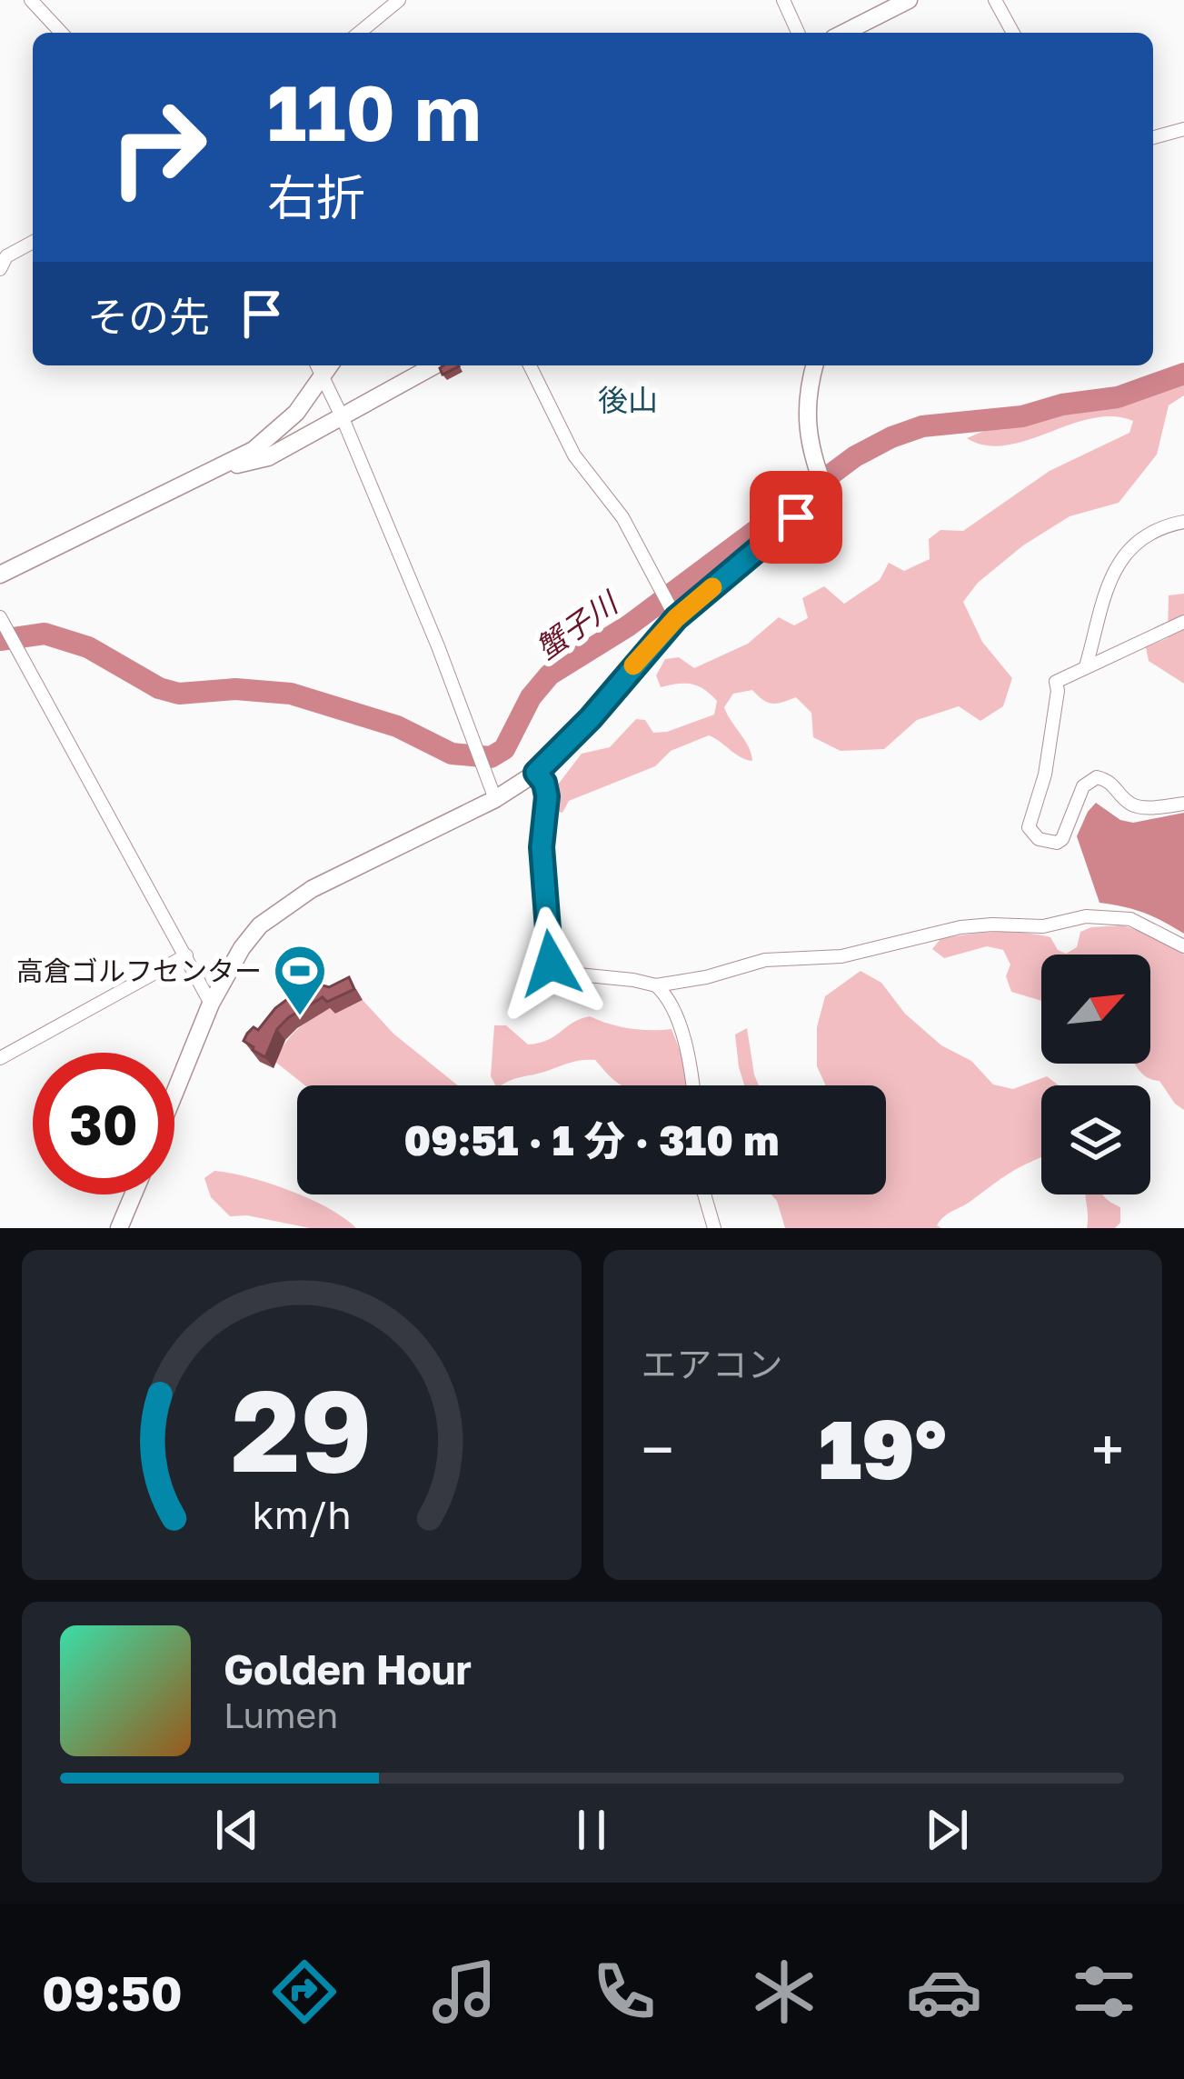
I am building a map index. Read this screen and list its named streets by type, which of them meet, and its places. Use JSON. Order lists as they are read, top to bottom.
{
  "districts": ["後山"],
  "water": ["蟹子川"],
  "places": {
    "sports": ["高倉ゴルフセンター"]
  },
  "north": "top right",
  "page": {
    "turn": ["110 m", "右折"],
    "then": "その先",
    "limit": "30",
    "trip": "09:51 · 1 分 · 310 m",
    "tile": "エアコン",
    "heat": ["−", "19°", "+"],
    "song": ["Golden Hour", "Lumen"],
    "tabs": "09:50",
    "gauge": ["29", "km/h"]
  }
}
